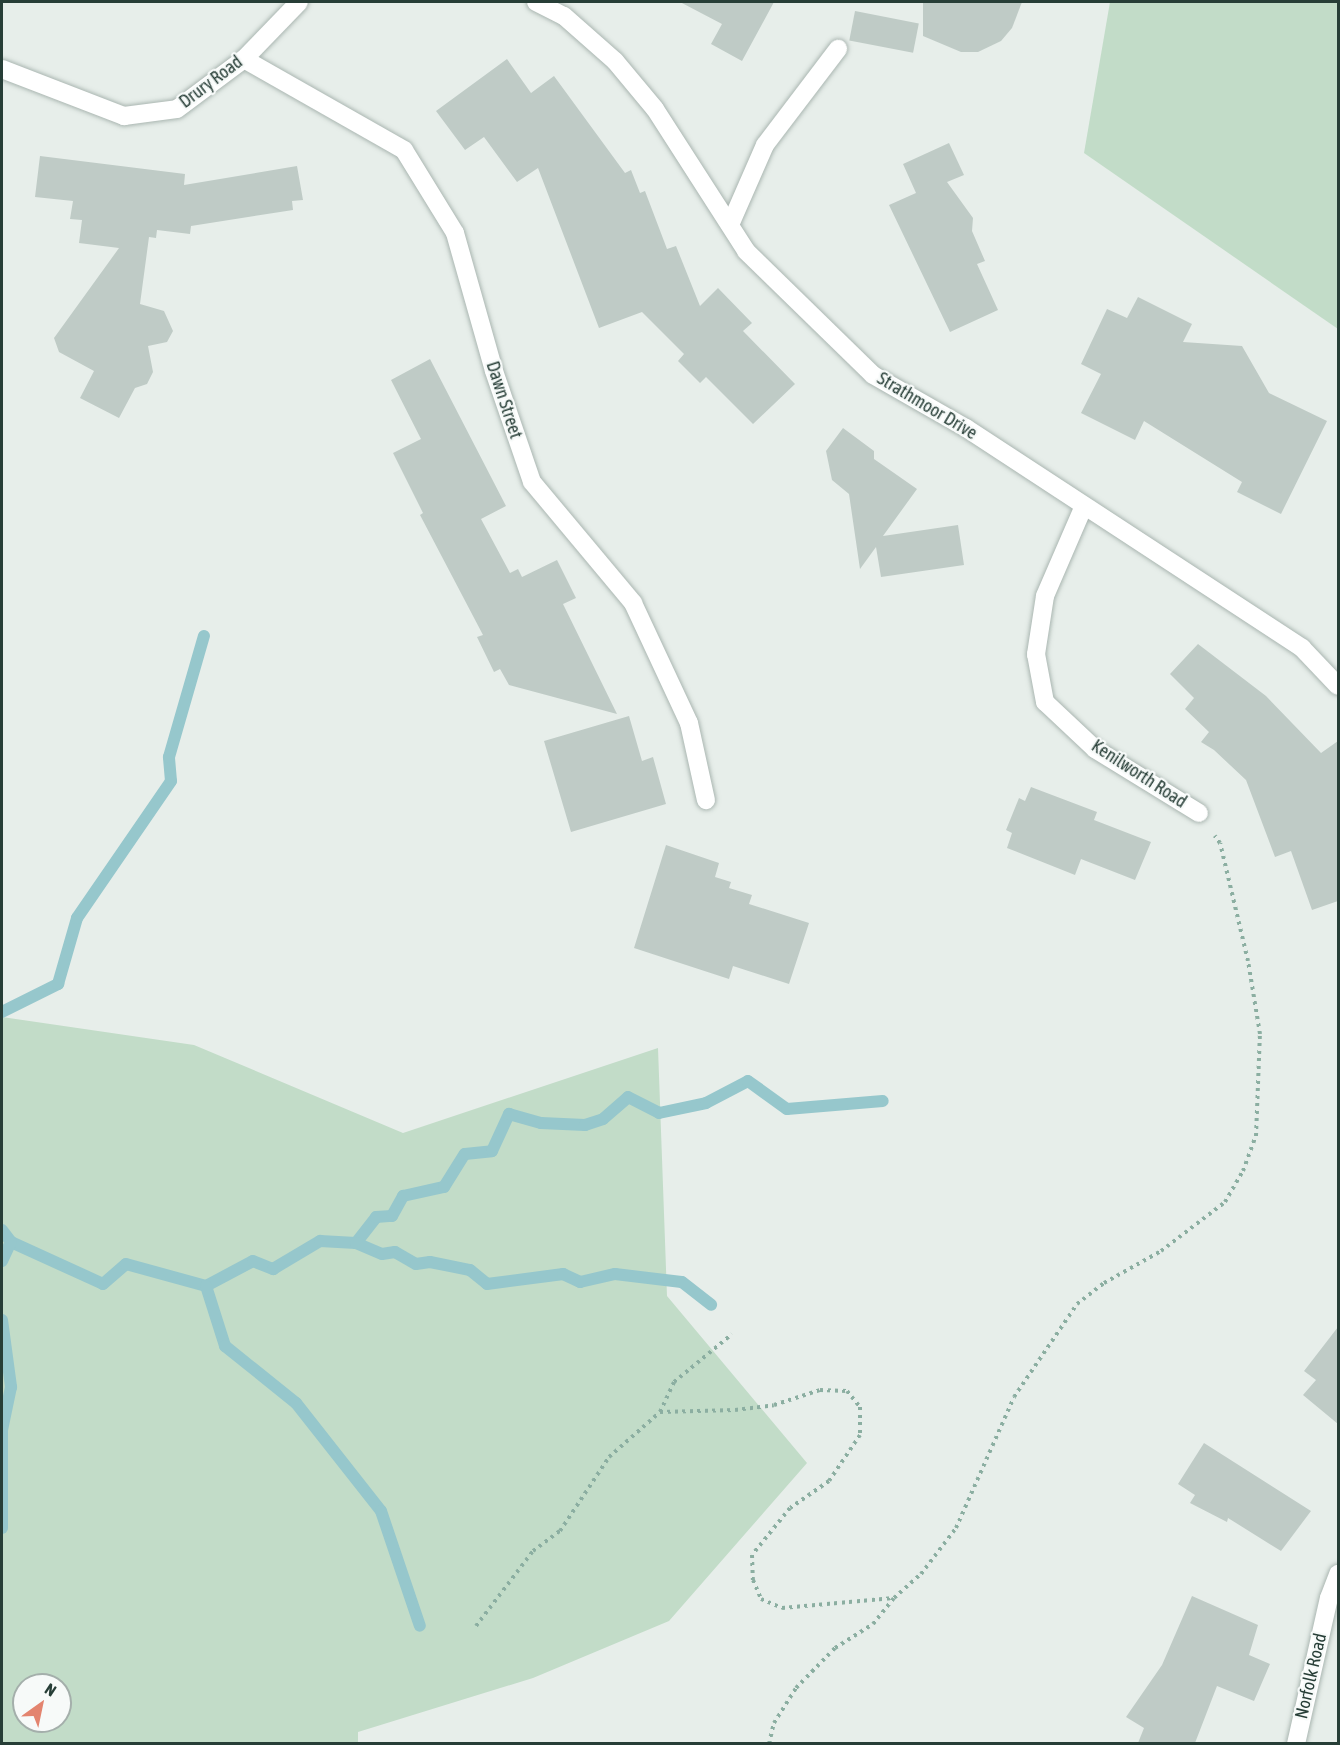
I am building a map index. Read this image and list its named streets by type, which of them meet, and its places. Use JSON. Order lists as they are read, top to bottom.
{
  "streets": {
    "street": [
      "Drury Road",
      "Dawn Street",
      "Strathmoor Drive",
      "Kenilworth Road",
      "Norfolk Road"
    ]
  },
  "crossings": [
    ["Drury Road", "Dawn Street"],
    ["Strathmoor Drive", "Kenilworth Road"]
  ],
  "north": "top right"
}
